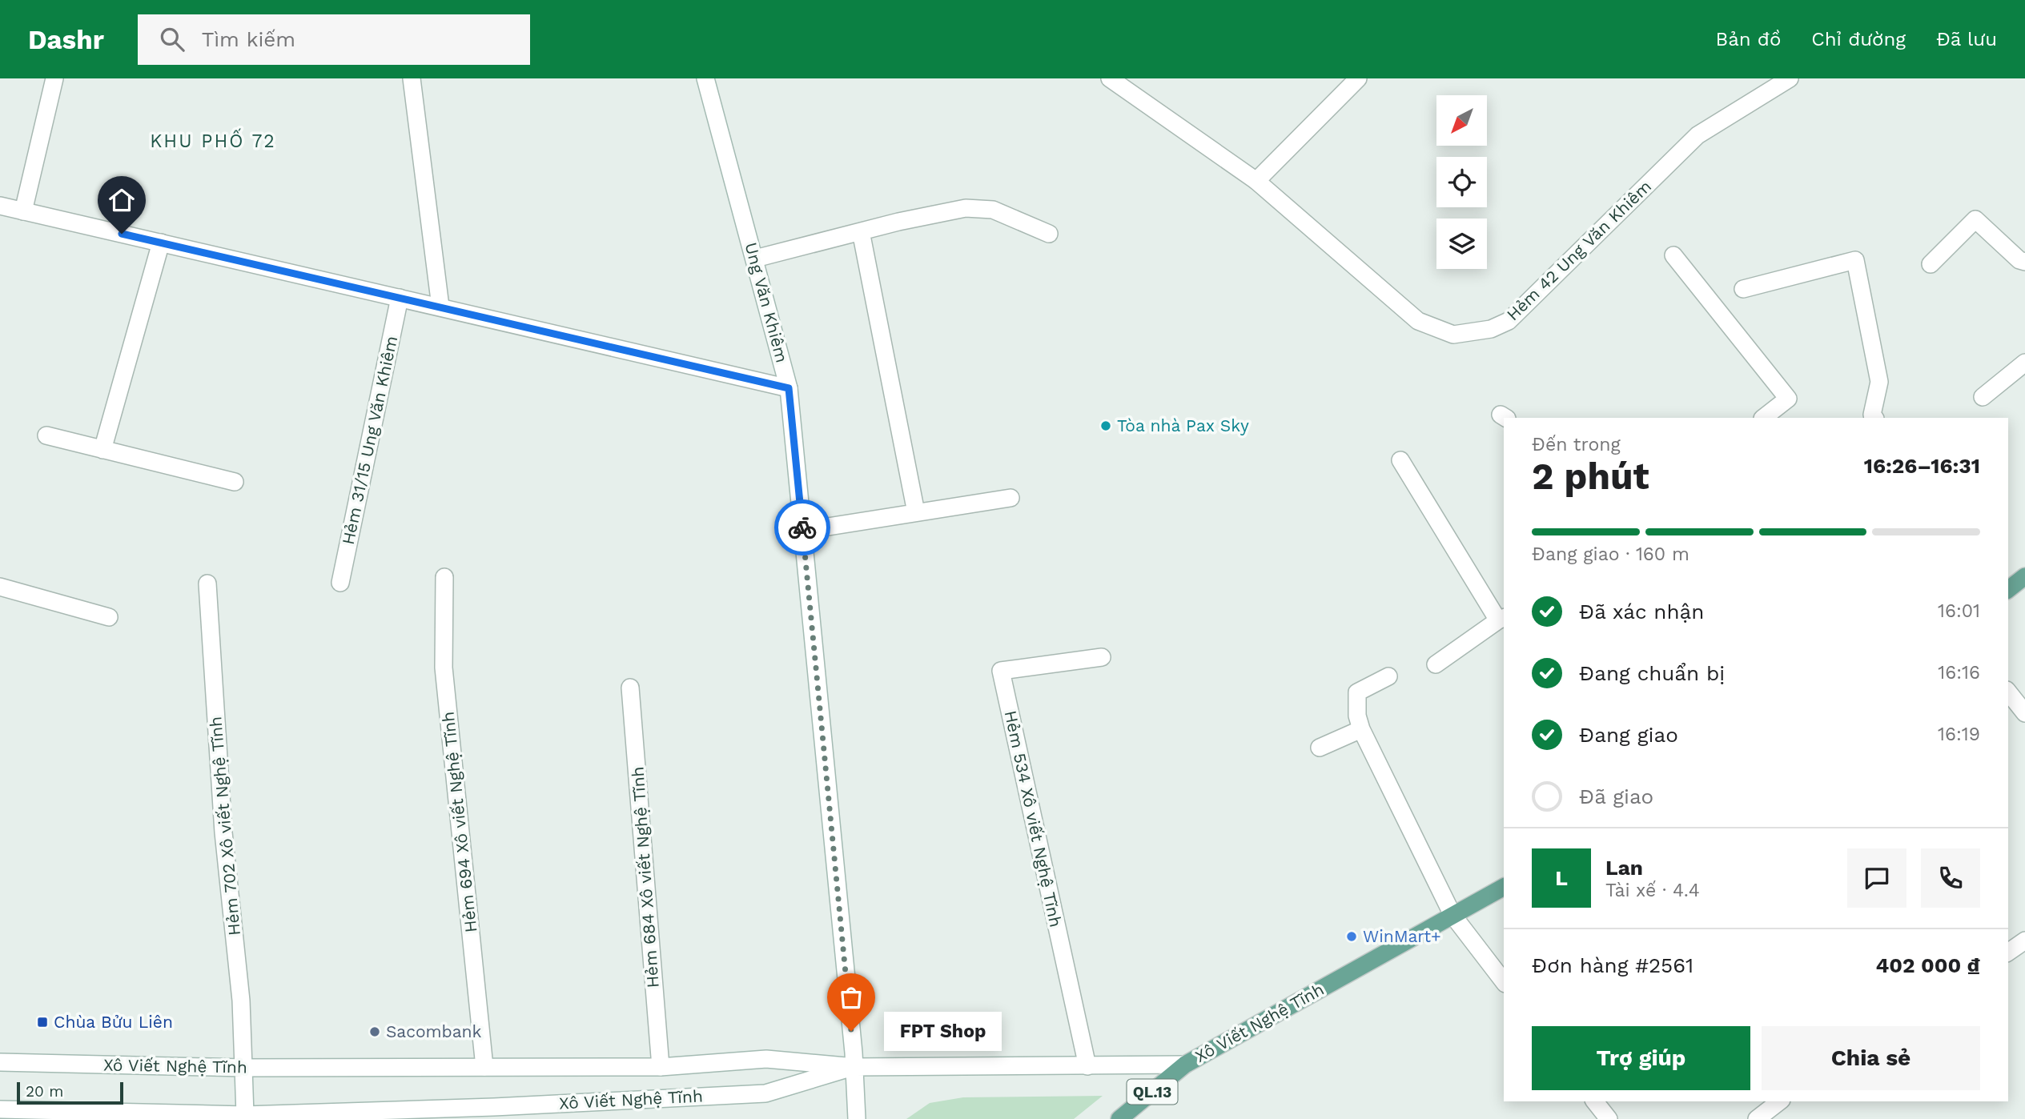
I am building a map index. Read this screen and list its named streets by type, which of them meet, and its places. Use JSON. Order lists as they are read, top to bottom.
{
  "streets": {
    "main road": [
      "Hẻm 42 Ung Văn Khiêm",
      "Ung Văn Khiêm",
      "Hẻm 31/15 Ung Văn Khiêm",
      "Hẻm 534 Xô viết Nghệ Tĩnh",
      "Hẻm 694 Xô viết Nghệ Tĩnh",
      "Hẻm 702 Xô viết Nghệ Tĩnh",
      "Hẻm 684 Xô viết Nghệ Tĩnh",
      "Xô Viết Nghệ Tĩnh",
      "QL.13"
    ]
  },
  "crossings": [
    ["Ung Văn Khiêm", "Xô Viết Nghệ Tĩnh"],
    ["Hẻm 534 Xô viết Nghệ Tĩnh", "Xô Viết Nghệ Tĩnh"],
    ["Hẻm 694 Xô viết Nghệ Tĩnh", "Xô Viết Nghệ Tĩnh"],
    ["Hẻm 702 Xô viết Nghệ Tĩnh", "Xô Viết Nghệ Tĩnh"],
    ["Hẻm 684 Xô viết Nghệ Tĩnh", "Xô Viết Nghệ Tĩnh"],
    ["Xô Viết Nghệ Tĩnh", "QL.13"]
  ],
  "districts": ["KHU PHỐ 72"],
  "places": {
    "other": [
      "Tòa nhà Pax Sky",
      "WinMart+",
      "FPT Shop",
      "Sacombank"
    ],
    "transit": ["Chùa Bửu Liên"]
  },
  "scale_bar": "20 m",
  "north": "bottom left",
  "page": {
    "header": "Dashr",
    "search": "Tìm kiếm",
    "nav": ["Bản đồ", "Chỉ đường", "Đã lưu"],
    "heading": ["2 phút", "Đến trong", "16:26–16:31"],
    "panel": [
      "Lan",
      "Tài xế · 4.4",
      "Đơn hàng #2561",
      "402 000 ₫"
    ],
    "bar": "Đang giao · 160 m",
    "list": [
      ["Đã xác nhận", "16:01"],
      ["Đang chuẩn bị", "16:16"],
      ["Đang giao", "16:19"],
      "Đã giao"
    ],
    "round": "L",
    "bubble": "FPT Shop",
    "buttons": ["Trợ giúp", "Chia sẻ"],
    "scale": "20 m"
  }
}
